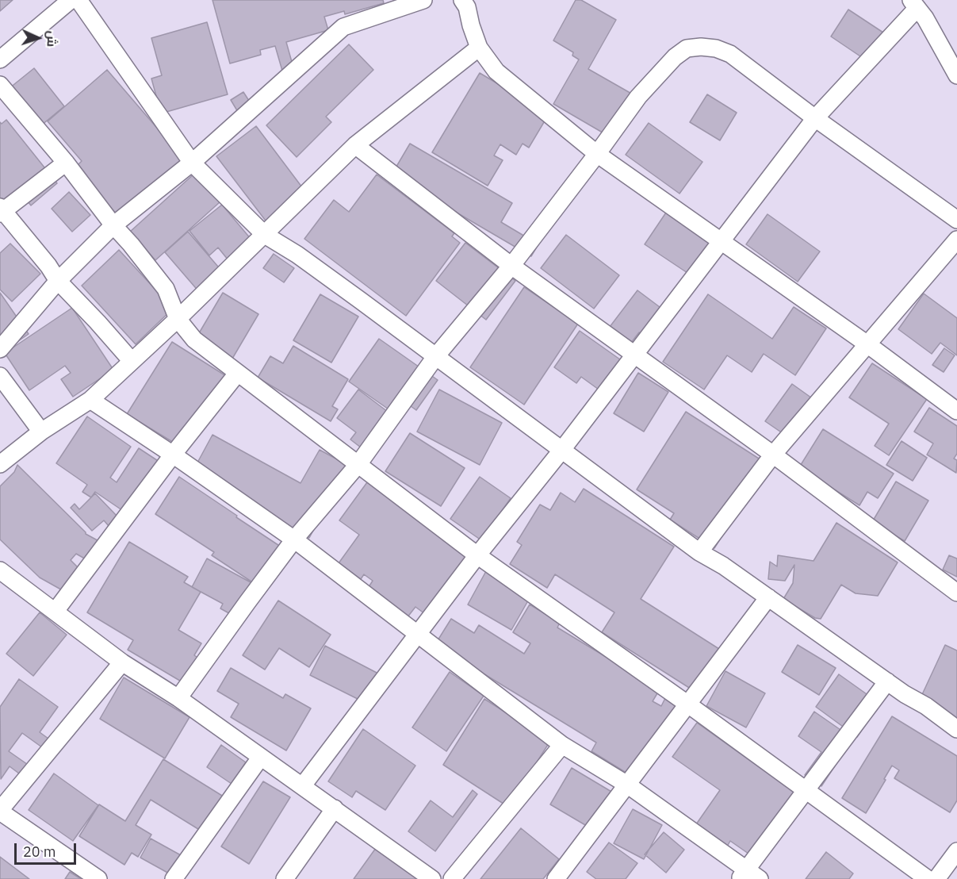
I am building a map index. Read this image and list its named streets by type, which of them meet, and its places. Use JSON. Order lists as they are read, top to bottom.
{
  "scale_bar": "20 m",
  "north": "right"
}
